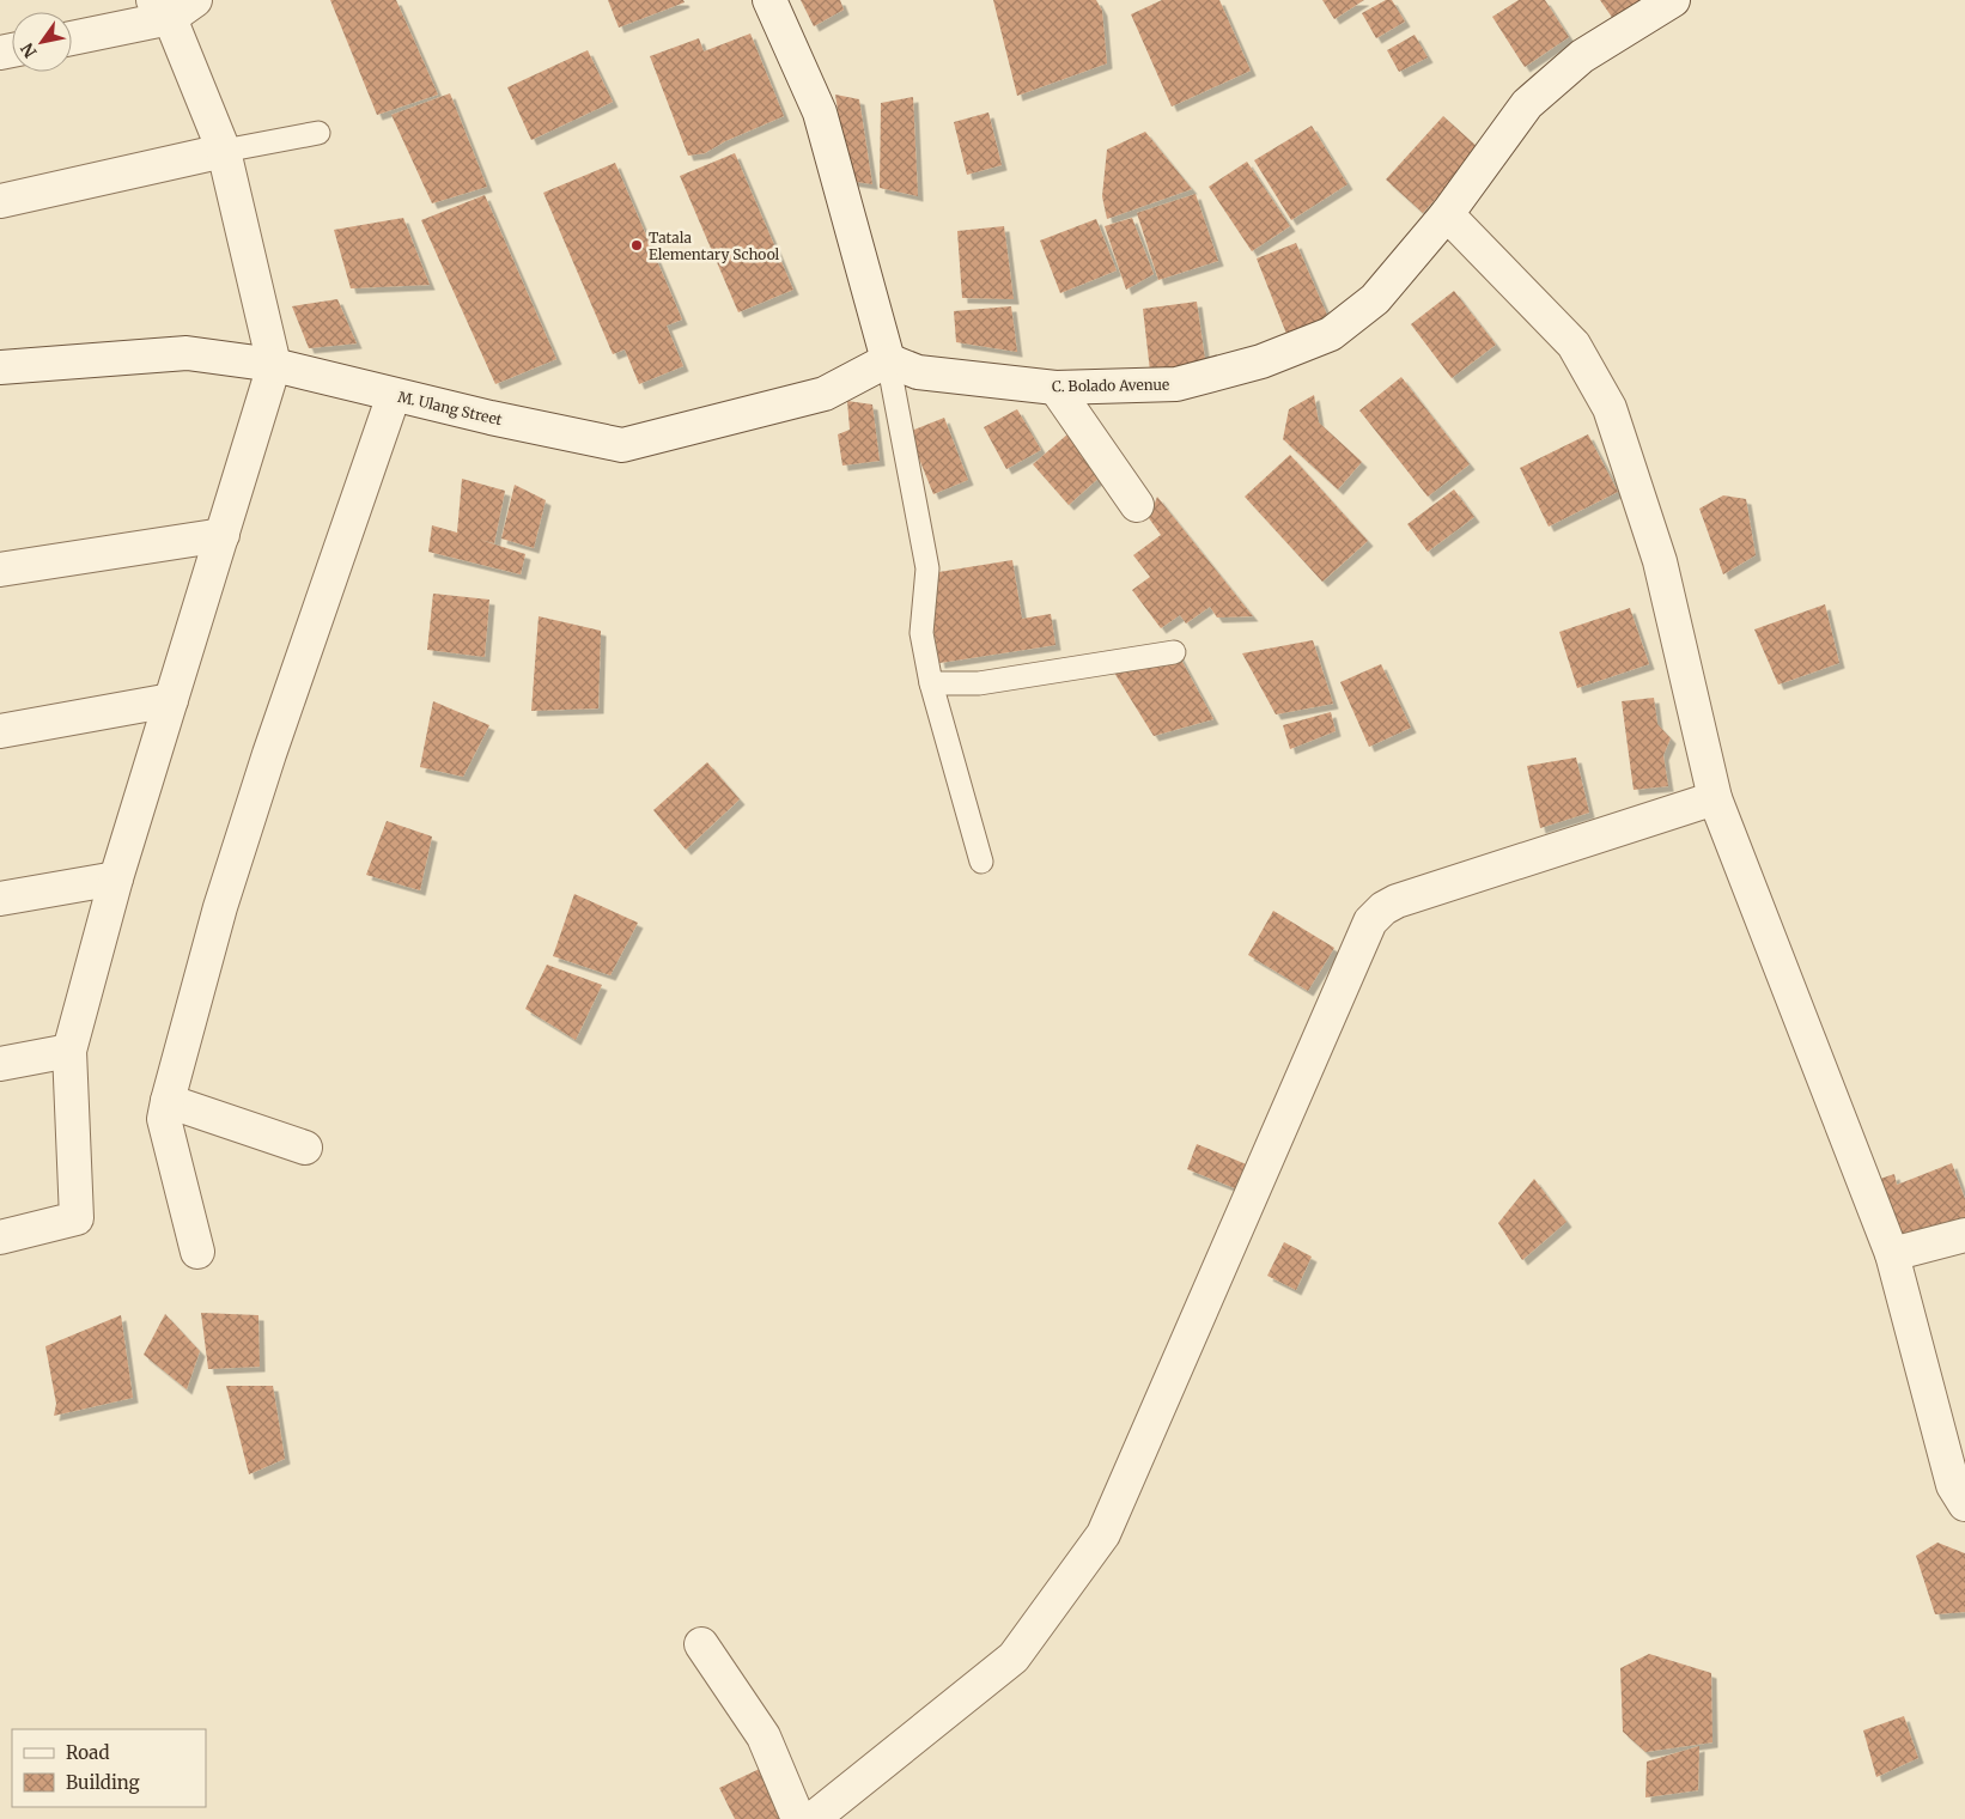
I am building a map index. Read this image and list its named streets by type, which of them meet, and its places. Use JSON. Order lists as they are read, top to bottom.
{
  "streets": {
    "street": ["C. Bolado Avenue", "M. Ulang Street"]
  },
  "crossings": [
    ["C. Bolado Avenue", "M. Ulang Street"]
  ],
  "places": ["Tatala Elementary School"],
  "legend": ["Road", "Building"],
  "north": "bottom left"
}
